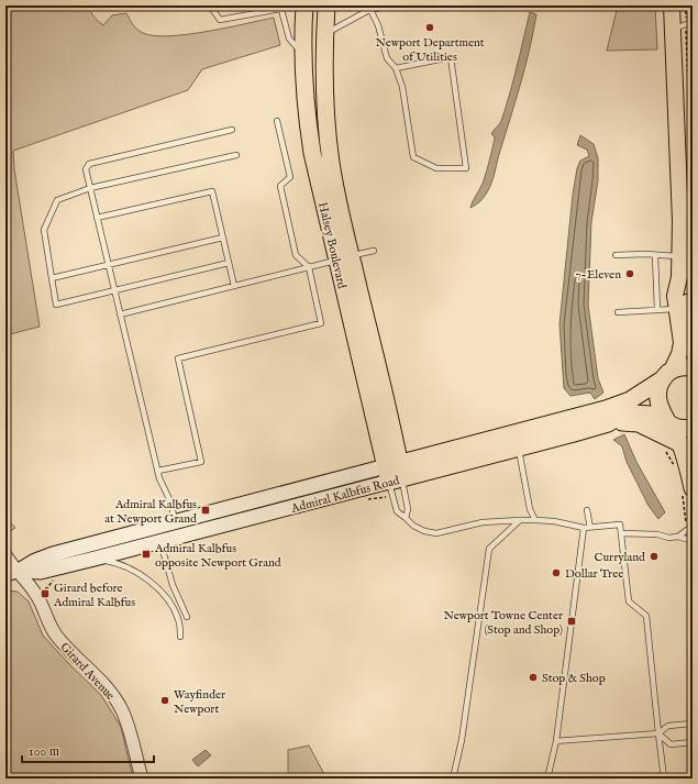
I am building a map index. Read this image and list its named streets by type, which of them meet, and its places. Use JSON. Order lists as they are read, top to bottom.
{
  "streets": {
    "highway": ["Halsey Boulevard", "Admiral Kalbfus Road"],
    "street": ["Girard Avenue"]
  },
  "crossings": [
    ["Halsey Boulevard", "Admiral Kalbfus Road"],
    ["Admiral Kalbfus Road", "Girard Avenue"]
  ],
  "places": {
    "other": [
      "Newport Department of Utilities",
      "7-Eleven",
      "Curryland",
      "Dollar Tree",
      "Stop & Shop",
      "Wayfinder Newport"
    ],
    "transit": [
      "Admiral Kalbfus at Newport Grand",
      "Admiral Kalbfus opposite Newport Grand",
      "Girard before Admiral Kalbfus",
      "Newport Towne Center (Stop and Shop)"
    ]
  },
  "scale_bar": "100 m"
}
